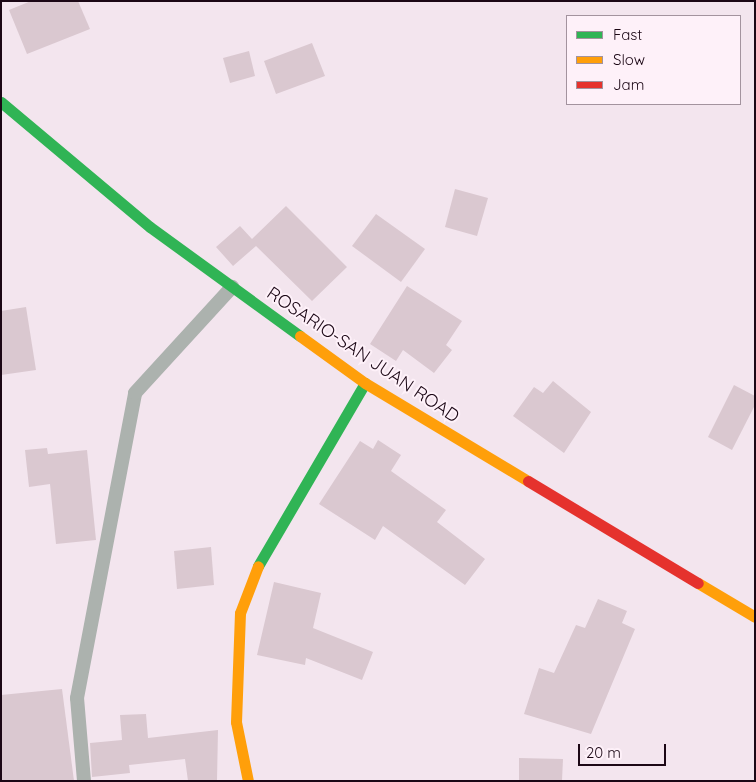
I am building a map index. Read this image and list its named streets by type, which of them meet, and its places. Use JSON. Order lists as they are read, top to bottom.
{
  "streets": {
    "main road": ["ROSARIO-SAN JUAN ROAD"]
  },
  "legend": ["Fast", "Slow", "Jam"],
  "scale_bar": "20 m"
}
